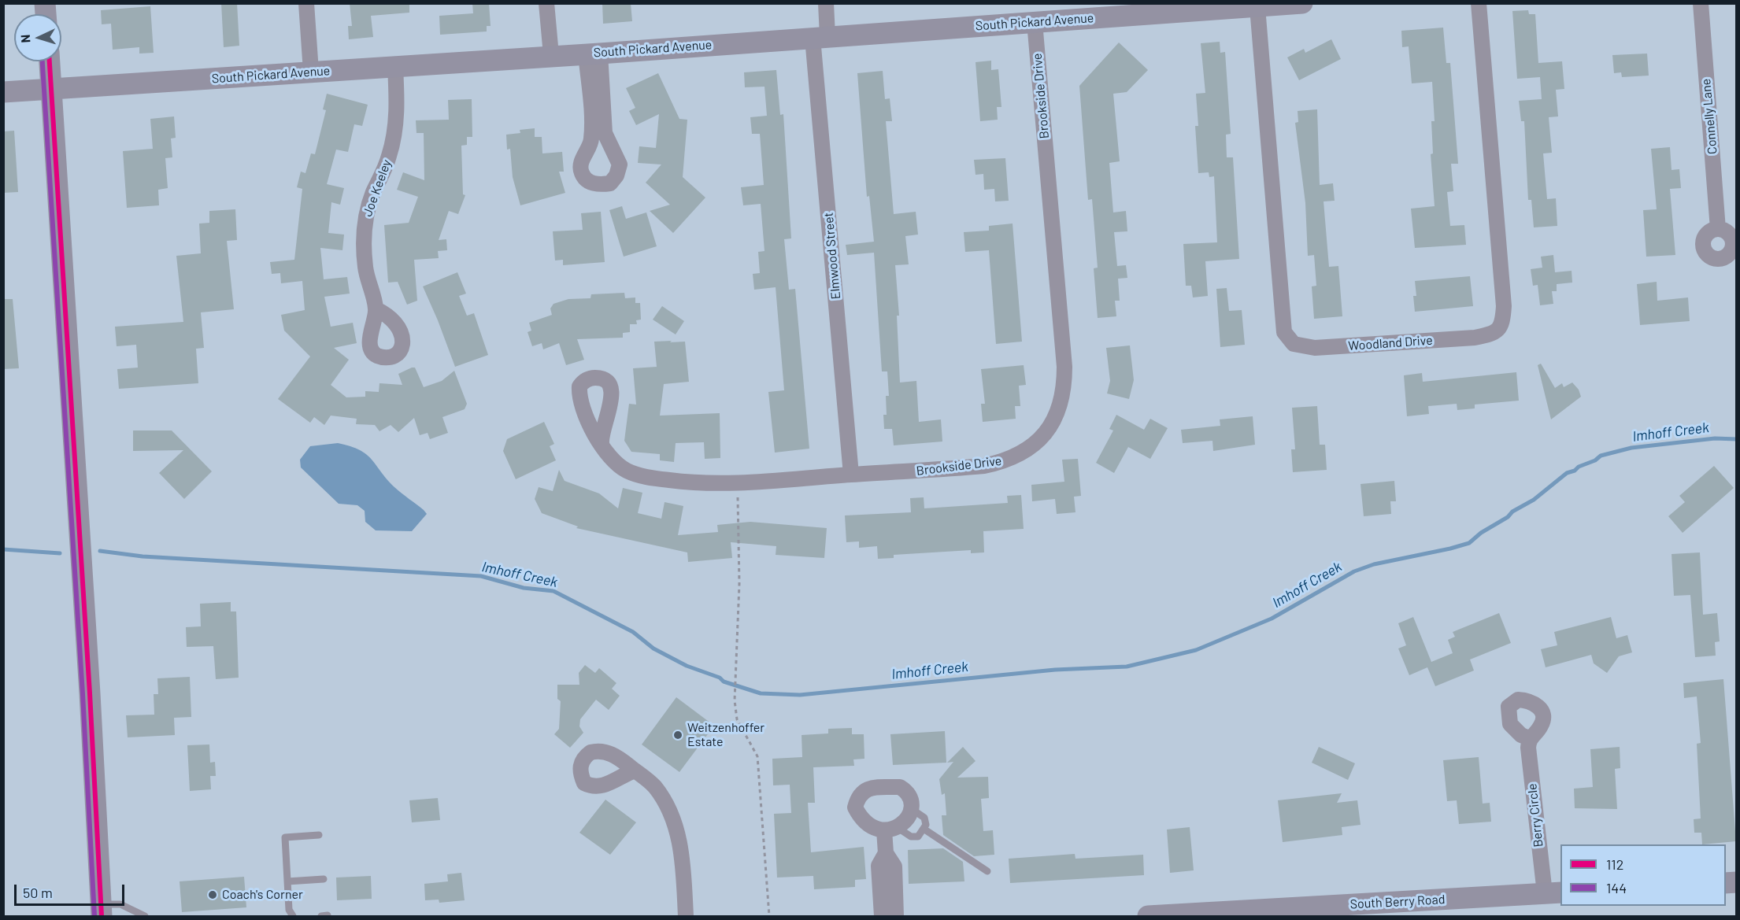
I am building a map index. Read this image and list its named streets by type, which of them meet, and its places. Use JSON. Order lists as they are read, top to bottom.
{
  "streets": {
    "street": [
      "South Pickard Avenue",
      "Brookside Drive",
      "Connelly Lane",
      "Joe Keeley",
      "Elmwood Street",
      "Woodland Drive",
      "Berry Circle",
      "South Berry Road"
    ]
  },
  "crossings": [
    ["South Pickard Avenue", "Brookside Drive"],
    ["South Pickard Avenue", "Joe Keeley"],
    ["South Pickard Avenue", "Elmwood Street"],
    ["South Pickard Avenue", "Woodland Drive"],
    ["Brookside Drive", "Elmwood Street"],
    ["Berry Circle", "South Berry Road"]
  ],
  "water": ["Imhoff Creek"],
  "places": ["Weitzenhoffer Estate", "Coach's Corner"],
  "lines": ["transit line 112", "transit line 144"],
  "legend": ["112", "144"],
  "scale_bar": "50 m",
  "north": "left"
}
